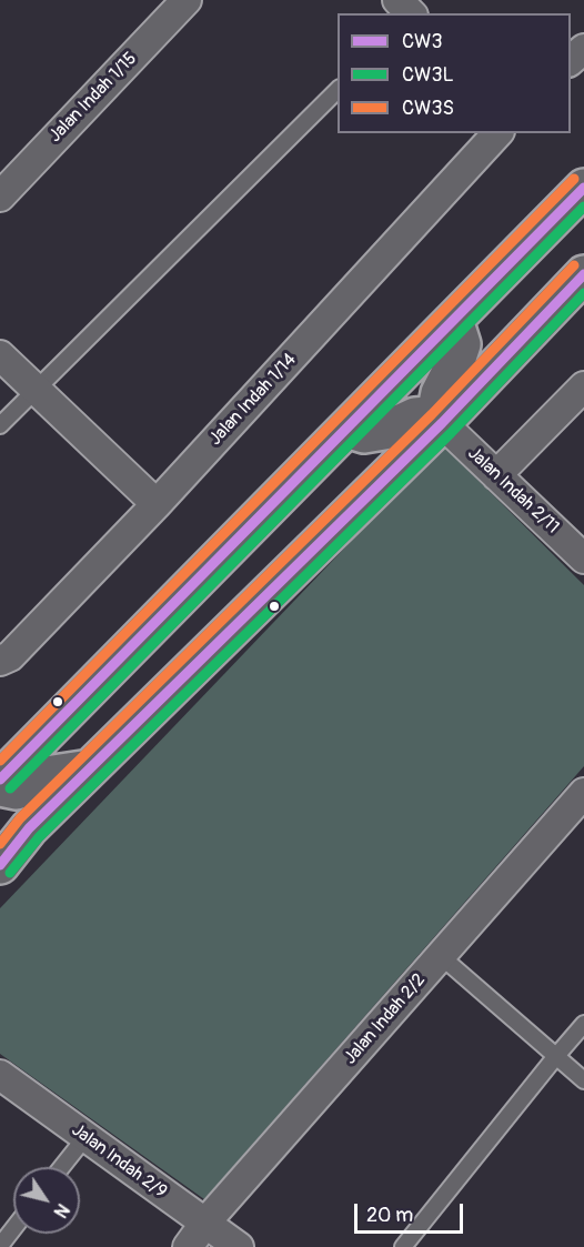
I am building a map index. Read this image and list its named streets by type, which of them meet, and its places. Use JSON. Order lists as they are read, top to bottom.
{
  "streets": {
    "street": [
      "Jalan Indah 1/15",
      "Jalan Indah 1/14",
      "Jalan Indah 2/11",
      "Jalan Indah 2/2",
      "Jalan Indah 2/9"
    ]
  },
  "crossings": [
    ["Jalan Indah 2/2", "Jalan Indah 2/9"]
  ],
  "lines": ["transit line CW3S", "transit line CW3", "transit line CW3L"],
  "legend": ["CW3", "CW3L", "CW3S"],
  "scale_bar": "20 m",
  "north": "bottom right"
}
